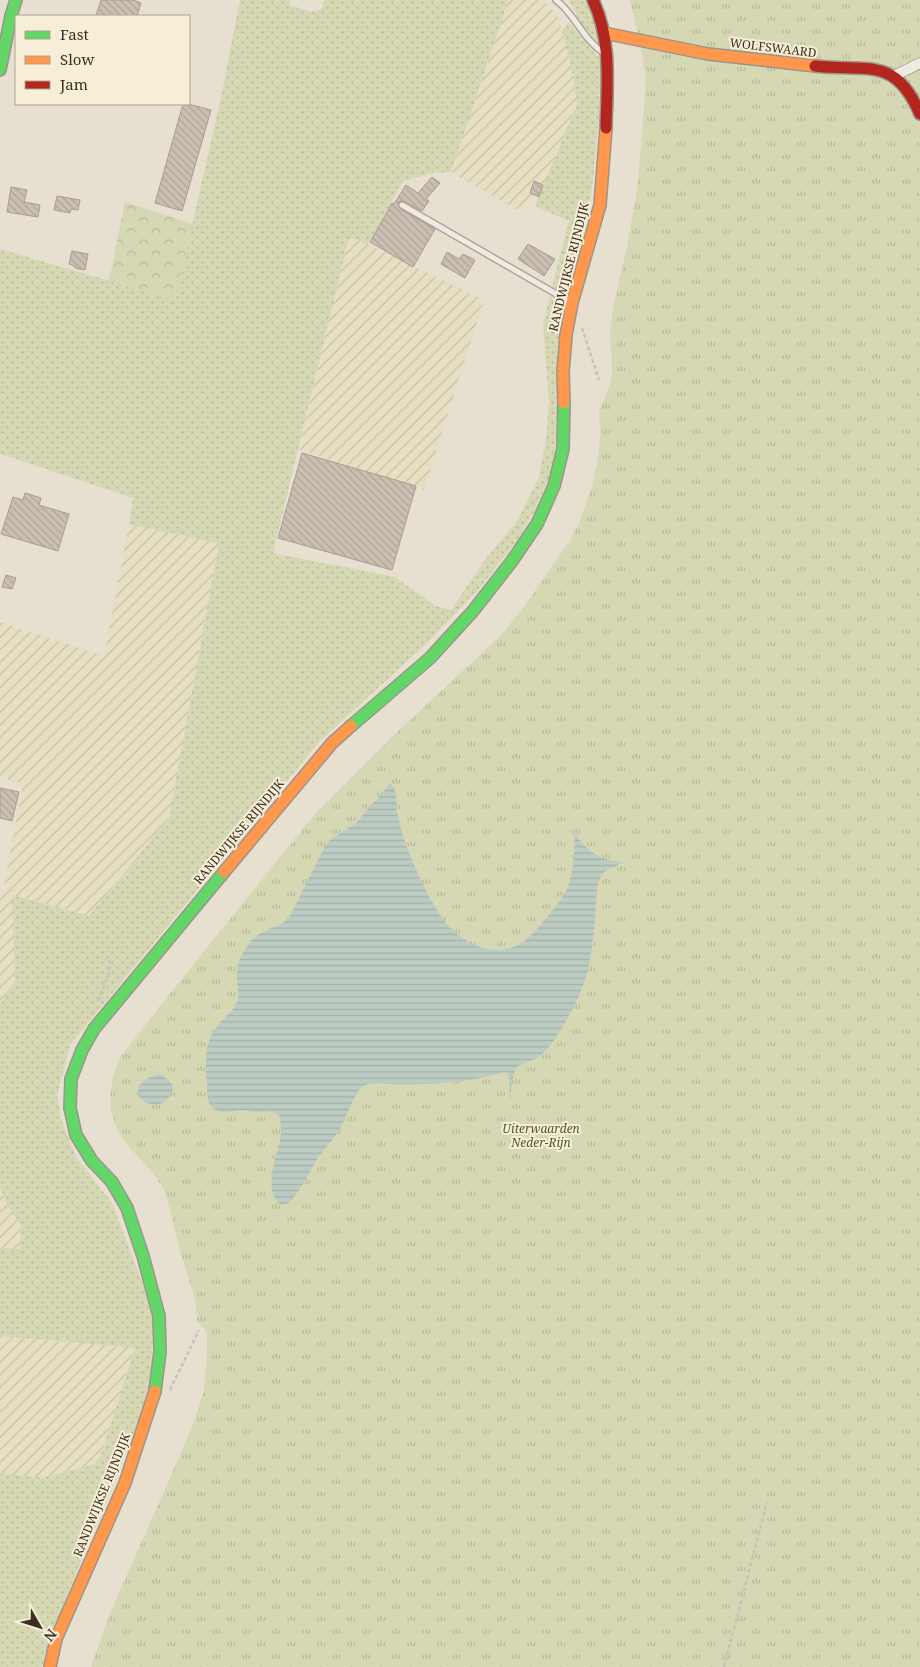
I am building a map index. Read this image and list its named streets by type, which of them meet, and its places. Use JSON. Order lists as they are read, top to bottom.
{
  "streets": {
    "street": ["WOLFSWAARD", "RANDWIJKSE RIJNDIJK"]
  },
  "crossings": [
    ["WOLFSWAARD", "RANDWIJKSE RIJNDIJK"]
  ],
  "parks": ["Uiterwaarden Neder-Rijn"],
  "legend": ["Fast", "Slow", "Jam"],
  "north": "bottom right"
}
